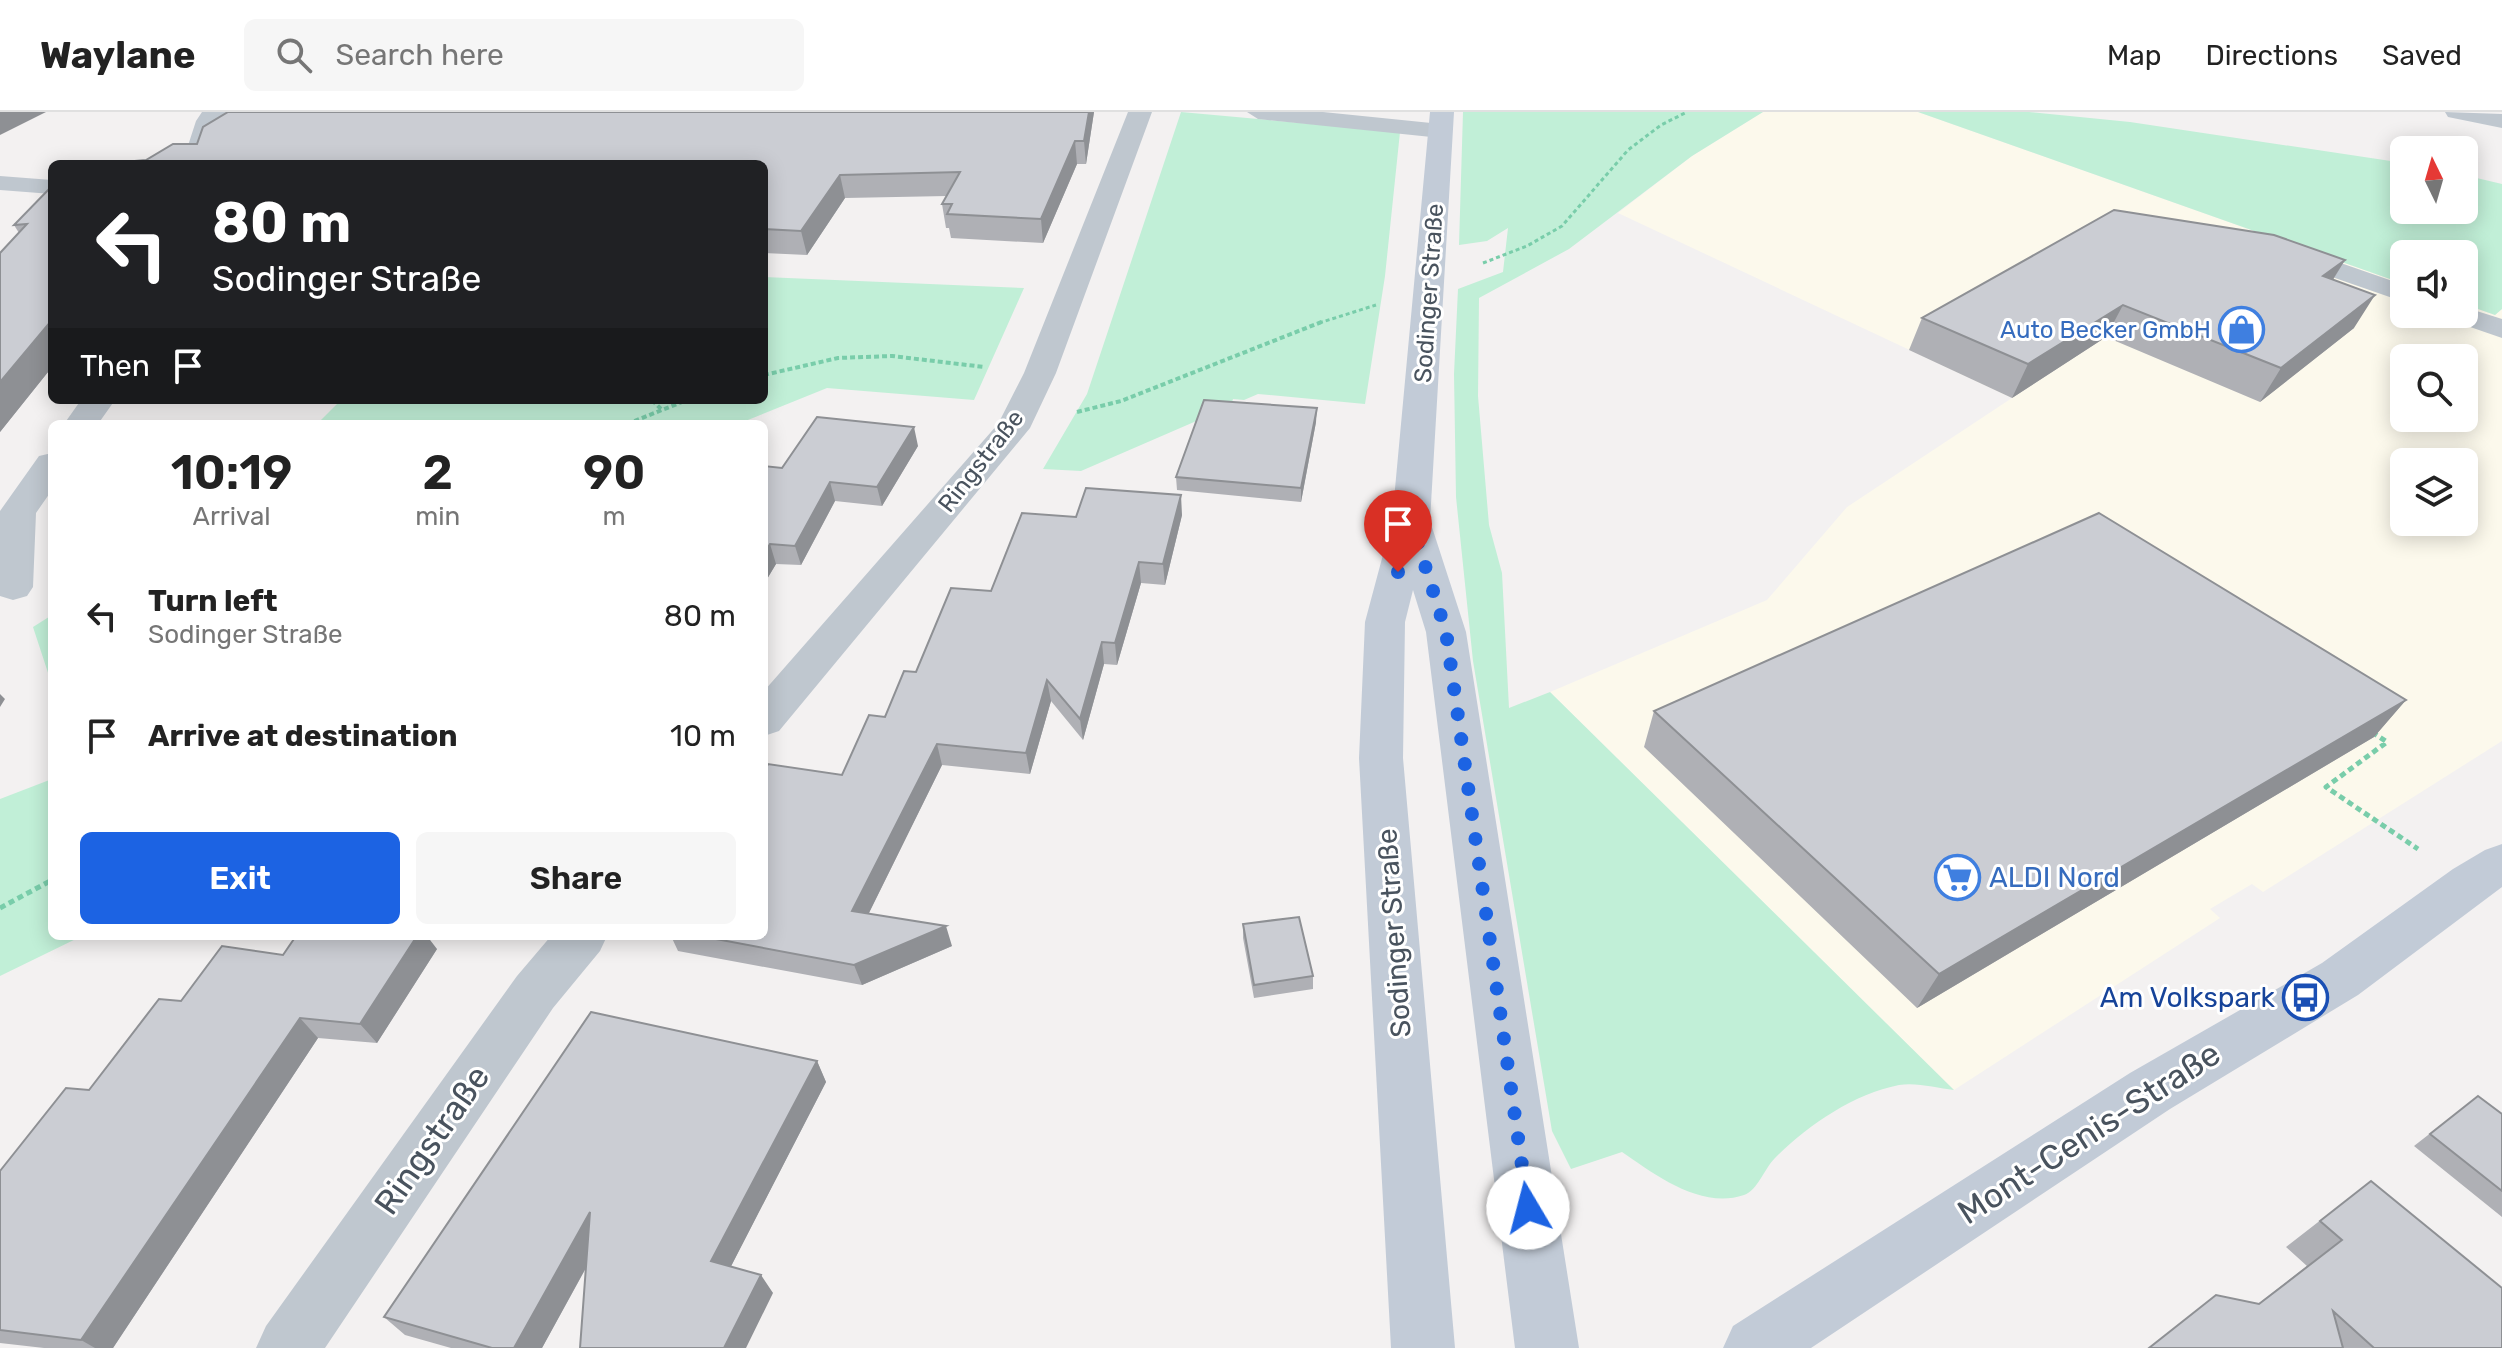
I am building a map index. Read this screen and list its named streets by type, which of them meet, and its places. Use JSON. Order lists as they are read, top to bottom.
{
  "streets": {
    "main road": ["Sodinger Straße", "Mont-Cenis-Straße"],
    "street": ["Ringstraße"]
  },
  "places": {
    "shop": ["Auto Becker GmbH"],
    "supermarket": ["ALDI Nord"],
    "bus stop": ["Am Volkspark"]
  },
  "north": "top",
  "page": {
    "header": "Waylane",
    "search": "Search here",
    "nav": ["Map", "Directions", "Saved"],
    "turn": ["80 m", "Sodinger Straße"],
    "then": "Then",
    "eta": [
      "10:19",
      "Arrival",
      "2",
      "min",
      "90",
      "m"
    ],
    "list": [
      {
        "name": "Turn left",
        "note": "Sodinger Straße",
        "value": "80 m"
      },
      {
        "name": "Arrive at destination",
        "value": "10 m"
      }
    ],
    "buttons": ["Exit", "Share"]
  }
}
